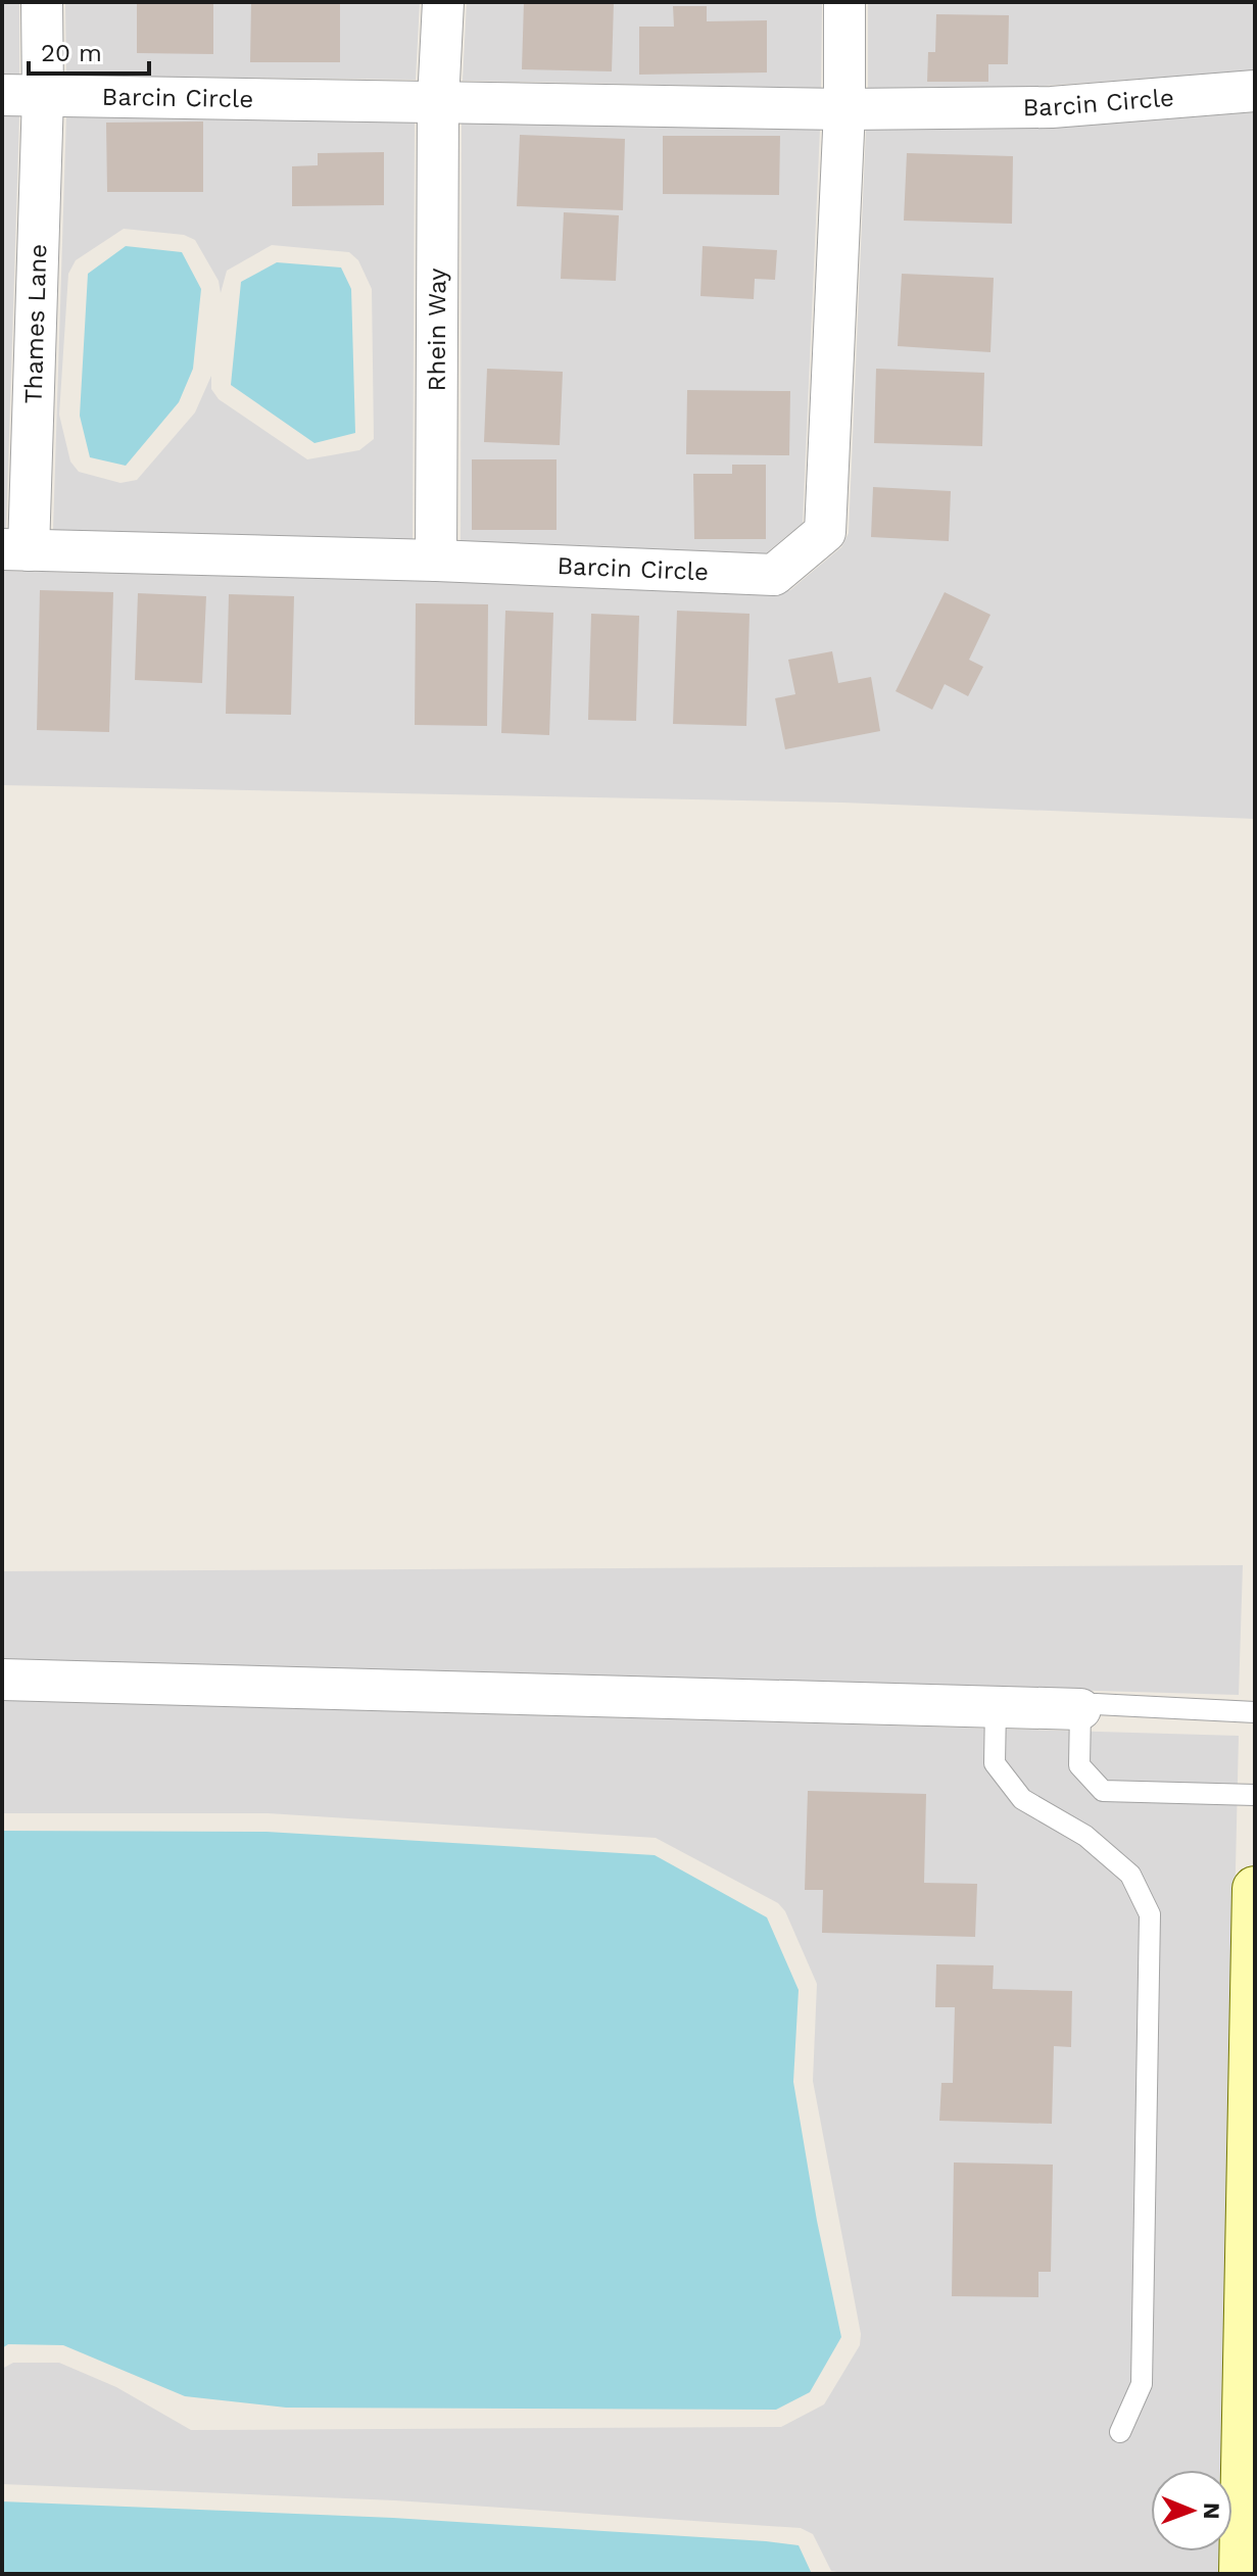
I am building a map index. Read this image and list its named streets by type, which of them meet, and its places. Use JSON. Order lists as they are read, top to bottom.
{
  "streets": {
    "street": ["Barcin Circle", "Thames Lane", "Rhein Way"]
  },
  "crossings": [
    ["Barcin Circle", "Thames Lane"],
    ["Barcin Circle", "Rhein Way"]
  ],
  "scale_bar": "20 m",
  "north": "right"
}
